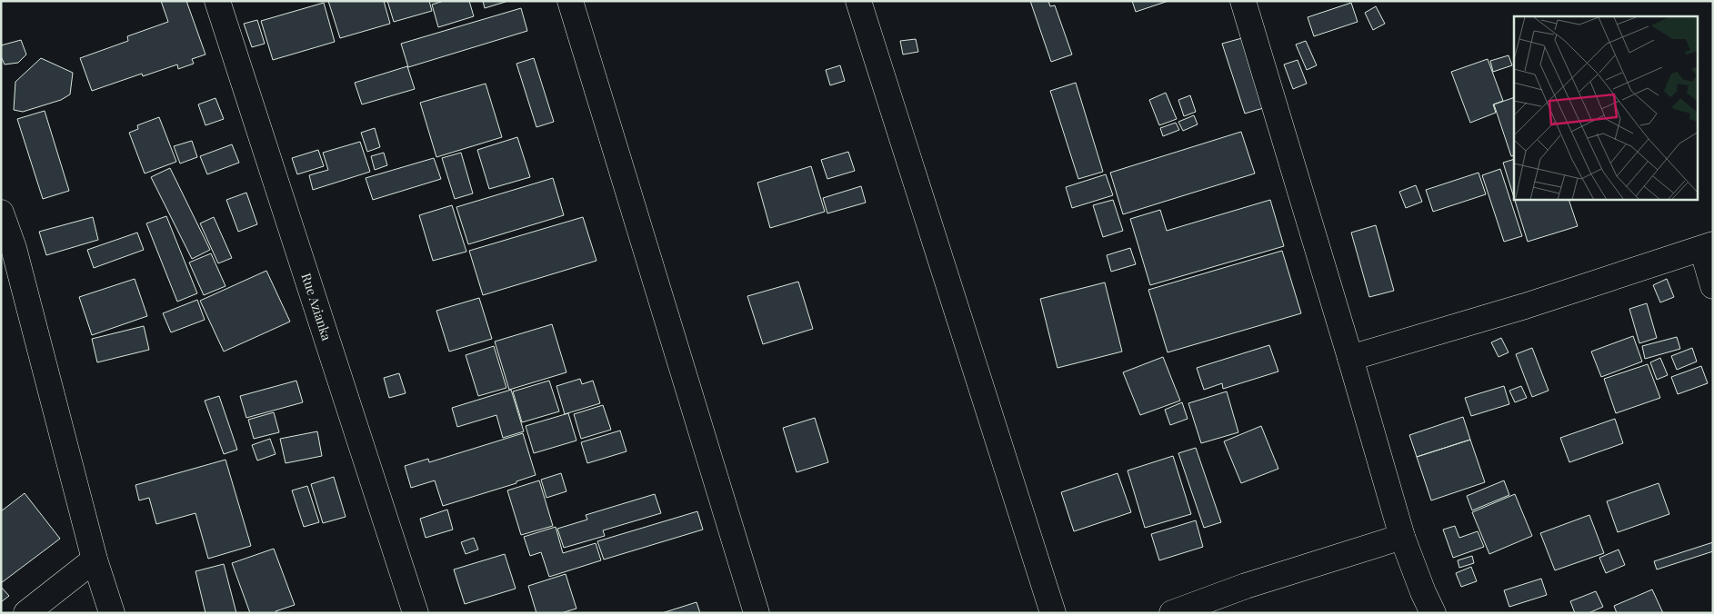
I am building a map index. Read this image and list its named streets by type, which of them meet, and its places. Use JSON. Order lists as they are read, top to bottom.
{
  "streets": {
    "street": ["Rue Azianka"]
  }
}
